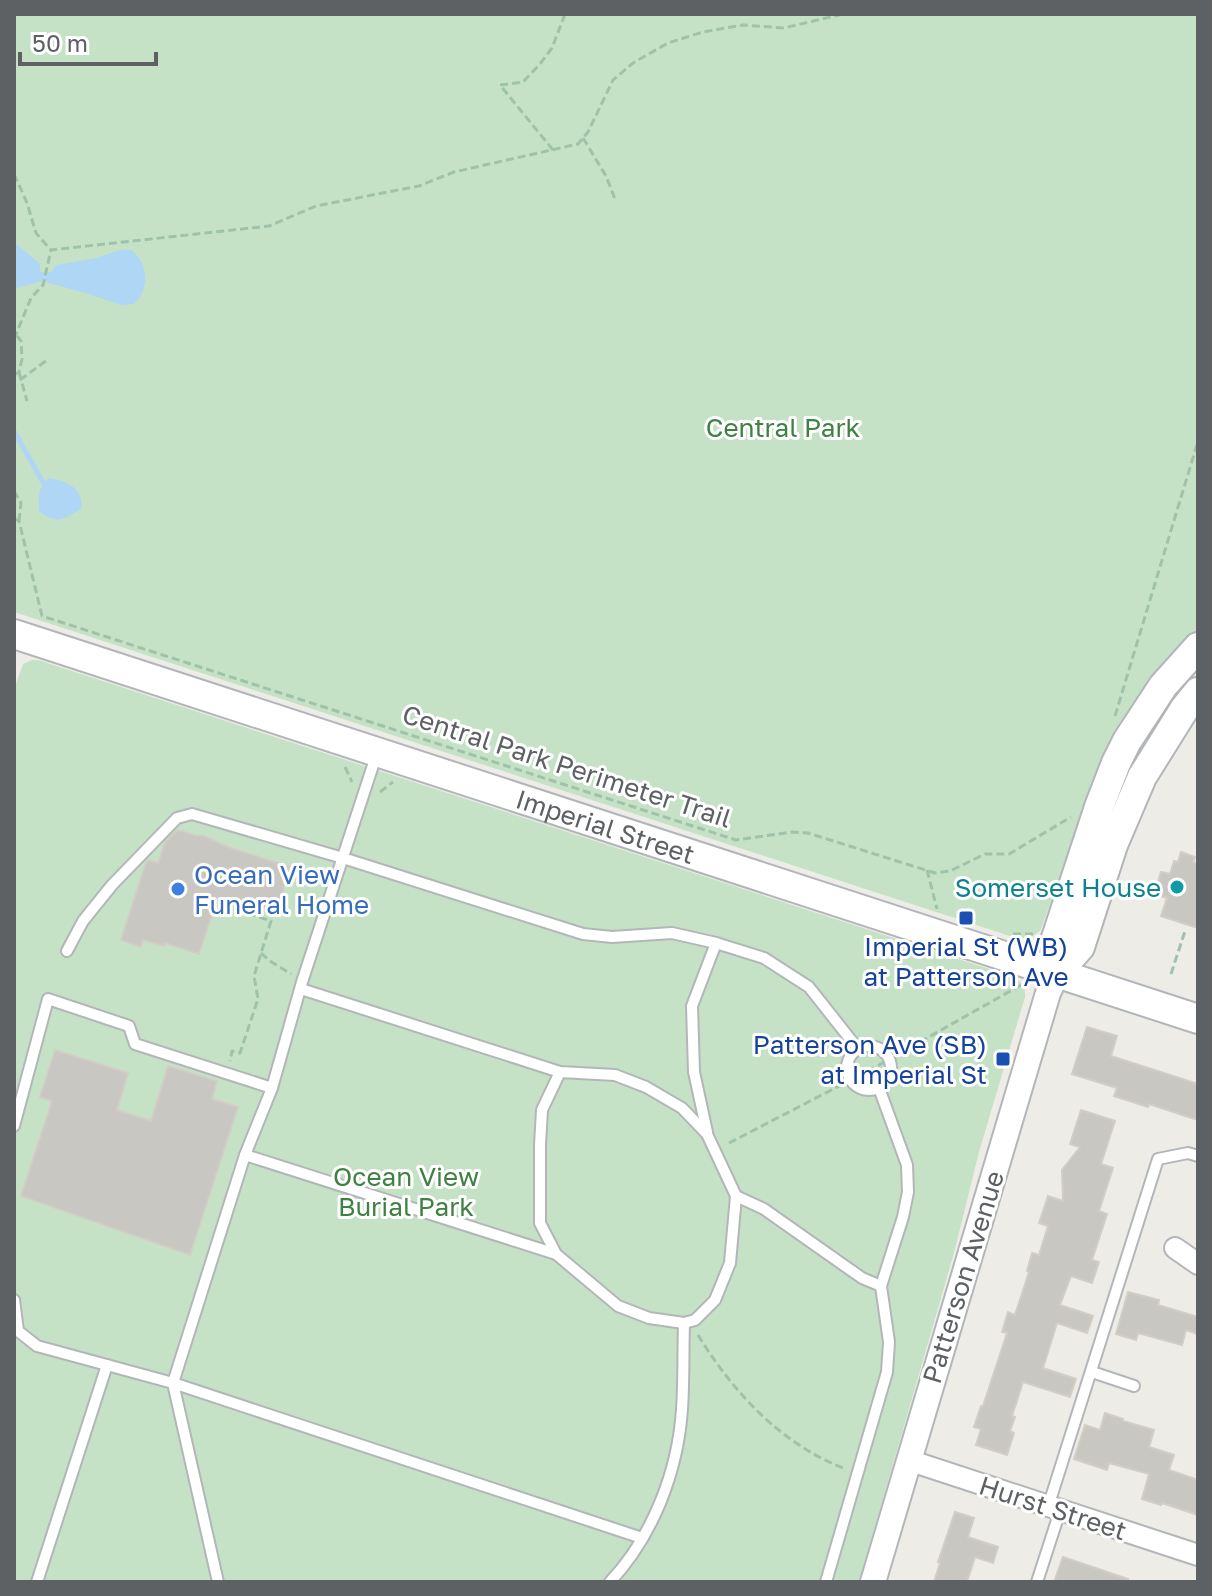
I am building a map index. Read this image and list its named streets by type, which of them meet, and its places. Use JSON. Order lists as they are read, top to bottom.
{
  "streets": {
    "main road": ["Imperial Street"],
    "street": ["Patterson Avenue", "Hurst Street"],
    "path": ["Central Park Perimeter Trail"]
  },
  "crossings": [
    ["Imperial Street", "Patterson Avenue"],
    ["Patterson Avenue", "Hurst Street"]
  ],
  "parks": ["Central Park", "Ocean View Burial Park"],
  "places": {
    "other": ["Somerset House", "Ocean View Funeral Home"],
    "transit": ["Imperial St (WB) at Patterson Ave", "Patterson Ave (SB) at Imperial St"]
  },
  "scale_bar": "50 m"
}
